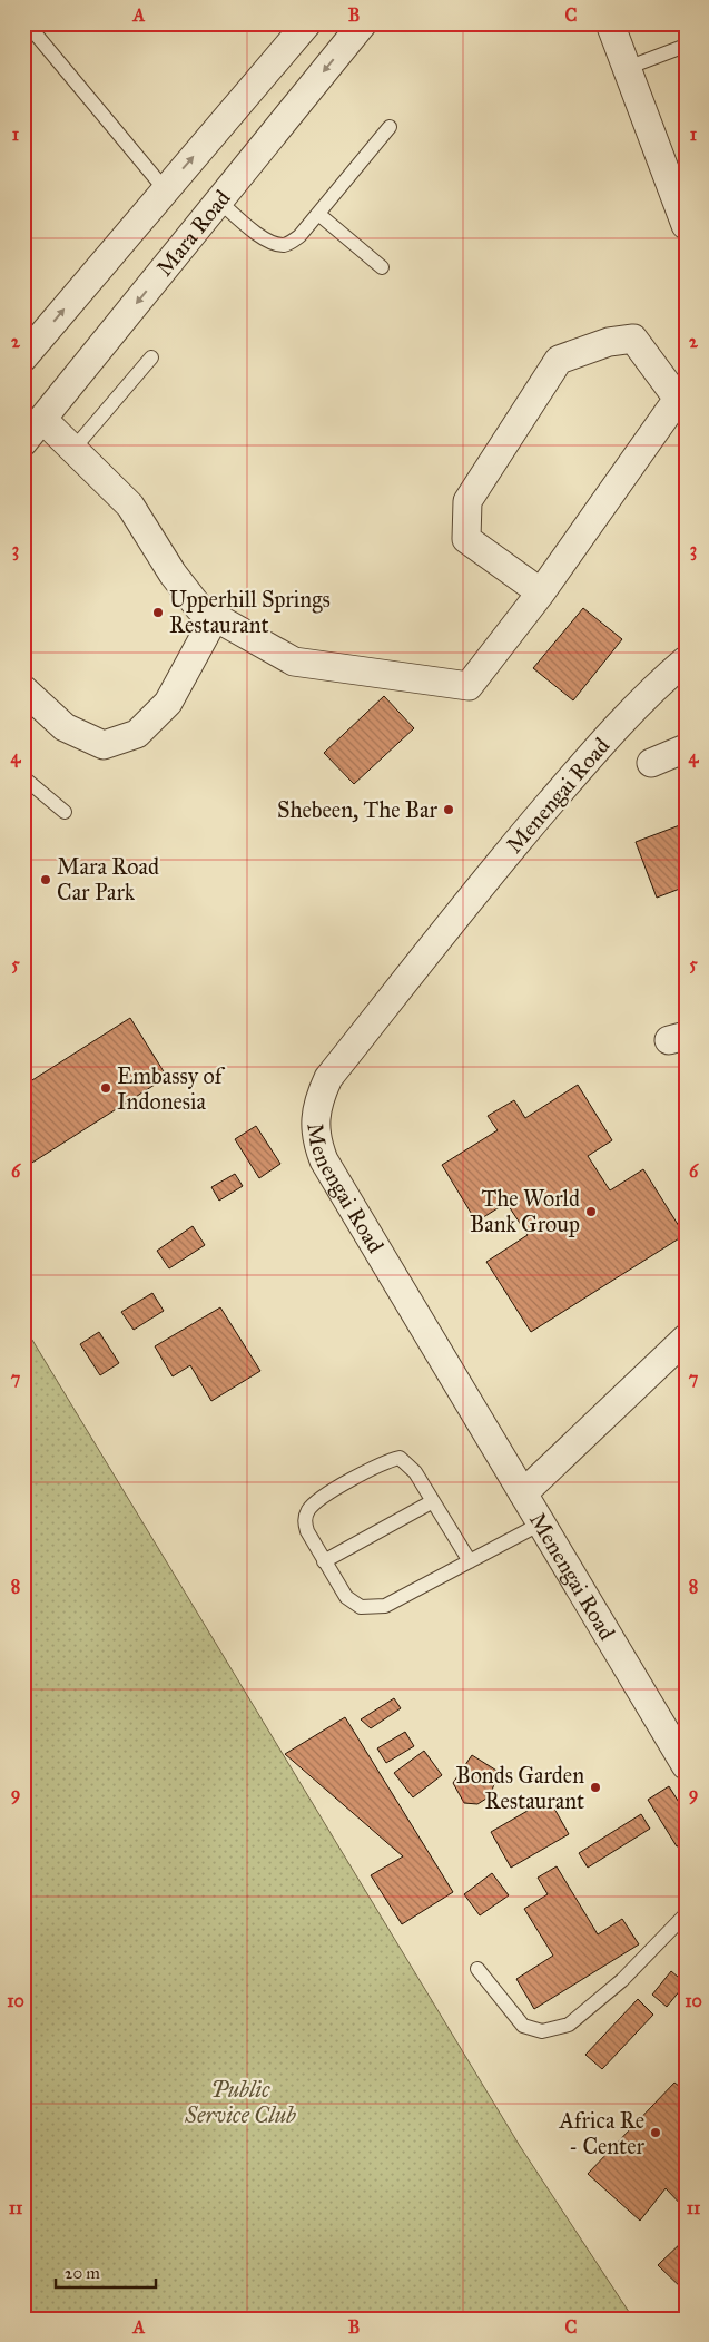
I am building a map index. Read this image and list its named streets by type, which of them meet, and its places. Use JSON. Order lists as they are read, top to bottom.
{
  "streets": {
    "street": ["Mara Road", "Menengai Road"]
  },
  "parks": ["Public Service Club"],
  "places": [
    "Upperhill Springs Restaurant",
    "Shebeen, The Bar",
    "Mara Road Car Park",
    "Embassy of Indonesia",
    "The World Bank Group",
    "Bonds Garden Restaurant",
    "Africa Re - Center"
  ],
  "scale_bar": "20 m",
  "grid": {
    "columns": ["A", "B", "C"],
    "rows": [
      "1",
      "2",
      "3",
      "4",
      "5",
      "6",
      "7",
      "8",
      "9",
      "10",
      "11"
    ]
  }
}
